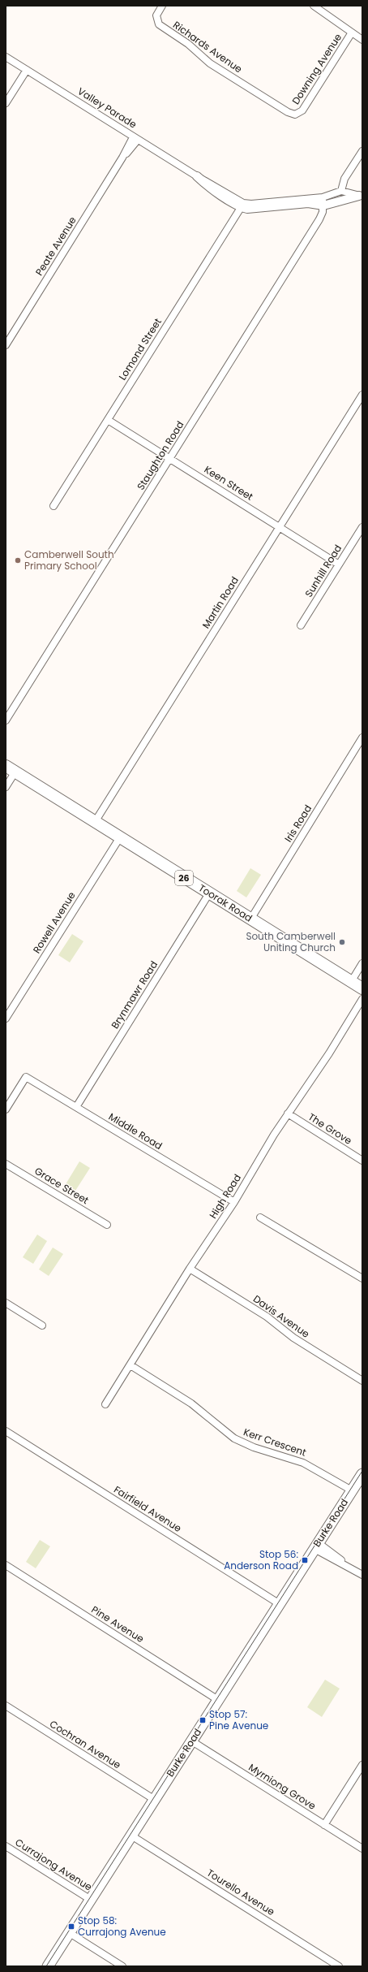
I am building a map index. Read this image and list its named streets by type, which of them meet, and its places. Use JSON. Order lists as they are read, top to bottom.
{
  "streets": {
    "highway": ["26", "Toorak Road"],
    "main road": ["Burke Road"],
    "street": [
      "Richards Avenue",
      "Downing Avenue",
      "Valley Parade",
      "Peate Avenue",
      "Lomond Street",
      "Staughton Road",
      "Keen Street",
      "Sunhill Road",
      "Martin Road",
      "Iris Road",
      "Rowell Avenue",
      "Brynmawr Road",
      "The Grove",
      "Middle Road",
      "Grace Street",
      "High Road",
      "Davis Avenue",
      "Kerr Crescent",
      "Fairfield Avenue",
      "Pine Avenue",
      "Cochran Avenue",
      "Myrniong Grove",
      "Currajong Avenue",
      "Tourello Avenue"
    ]
  },
  "crossings": [
    ["Richards Avenue", "Downing Avenue"],
    ["Valley Parade", "Peate Avenue"],
    ["Valley Parade", "Lomond Street"],
    ["Valley Parade", "Staughton Road"],
    ["Lomond Street", "Keen Street"],
    ["Staughton Road", "Keen Street"],
    ["Keen Street", "Sunhill Road"],
    ["Keen Street", "Martin Road"],
    ["Martin Road", "Toorak Road"],
    ["Iris Road", "Toorak Road"],
    ["Toorak Road", "Rowell Avenue"],
    ["Toorak Road", "Brynmawr Road"],
    ["Brynmawr Road", "Middle Road"],
    ["The Grove", "High Road"],
    ["Middle Road", "High Road"],
    ["High Road", "Davis Avenue"],
    ["High Road", "Kerr Crescent"],
    ["Kerr Crescent", "Burke Road"],
    ["Fairfield Avenue", "Burke Road"],
    ["Burke Road", "Pine Avenue"],
    ["Burke Road", "Cochran Avenue"],
    ["Burke Road", "Myrniong Grove"],
    ["Burke Road", "Currajong Avenue"],
    ["Burke Road", "Tourello Avenue"]
  ],
  "places": {
    "other": ["Camberwell South Primary School", "South Camberwell Uniting Church"],
    "transit": ["Stop 56: Anderson Road", "Stop 57: Pine Avenue", "Stop 58: Currajong Avenue"]
  }
}
